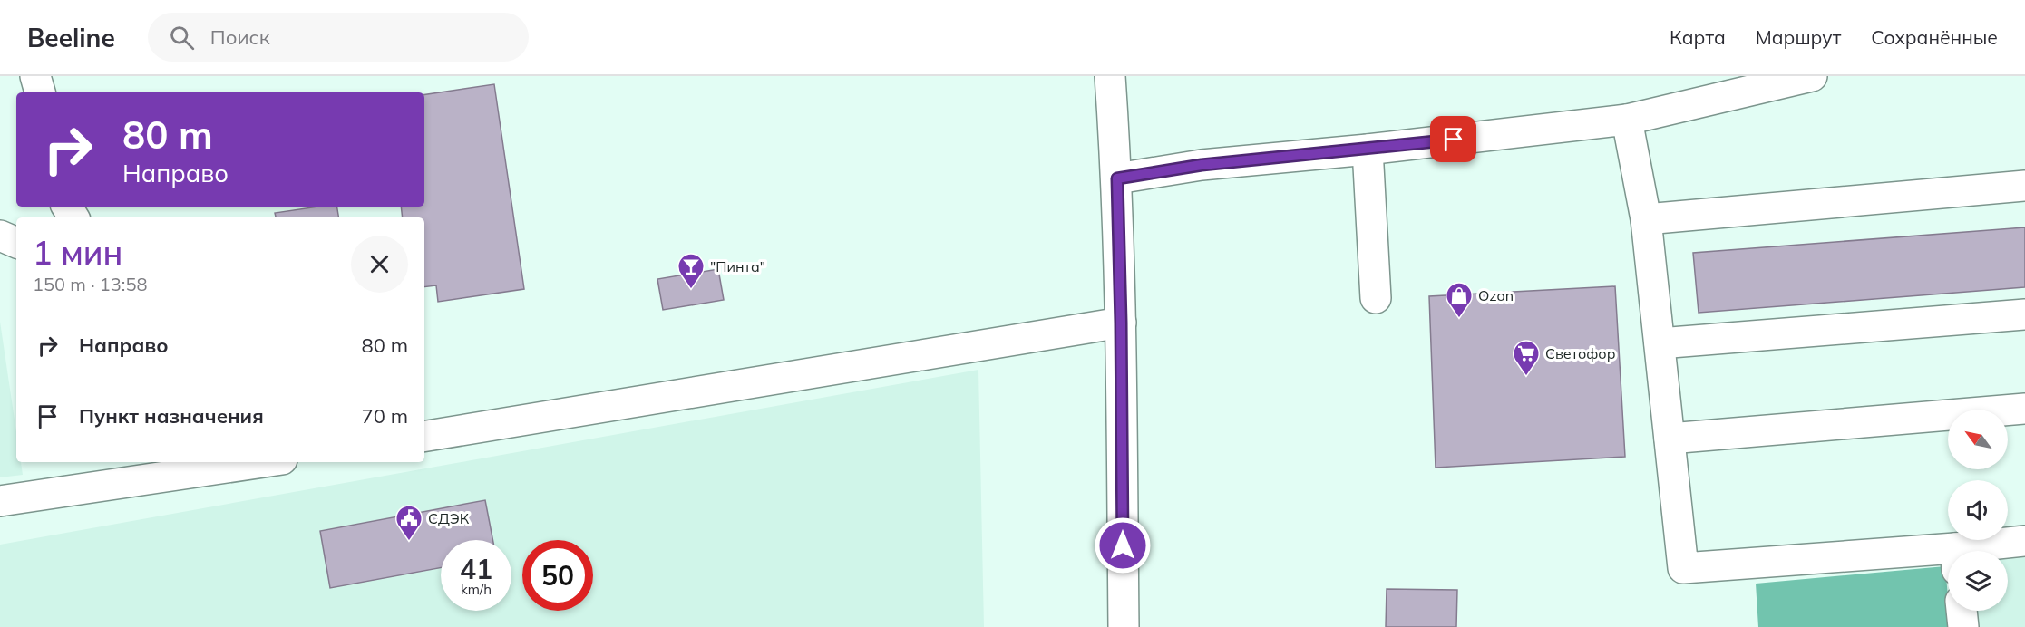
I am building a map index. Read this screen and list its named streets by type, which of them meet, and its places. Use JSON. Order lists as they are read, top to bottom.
{
  "places": {
    "bar": ["\"Пинта\""],
    "shop": ["Ozon"],
    "supermarket": ["Светофор"],
    "public building": ["СДЭК"]
  },
  "north": "top left",
  "page": {
    "header": "Beeline",
    "search": "Поиск",
    "nav": ["Карта", "Маршрут", "Сохранённые"],
    "turn": ["80 m", "Направо"],
    "heading": ["1 мин", "150 m · 13:58"],
    "list": [
      {
        "name": "Направо",
        "value": "80 m"
      },
      {
        "name": "Пункт назначения",
        "value": "70 m"
      }
    ],
    "speed": "41 km/h",
    "limit": "50"
  }
}
